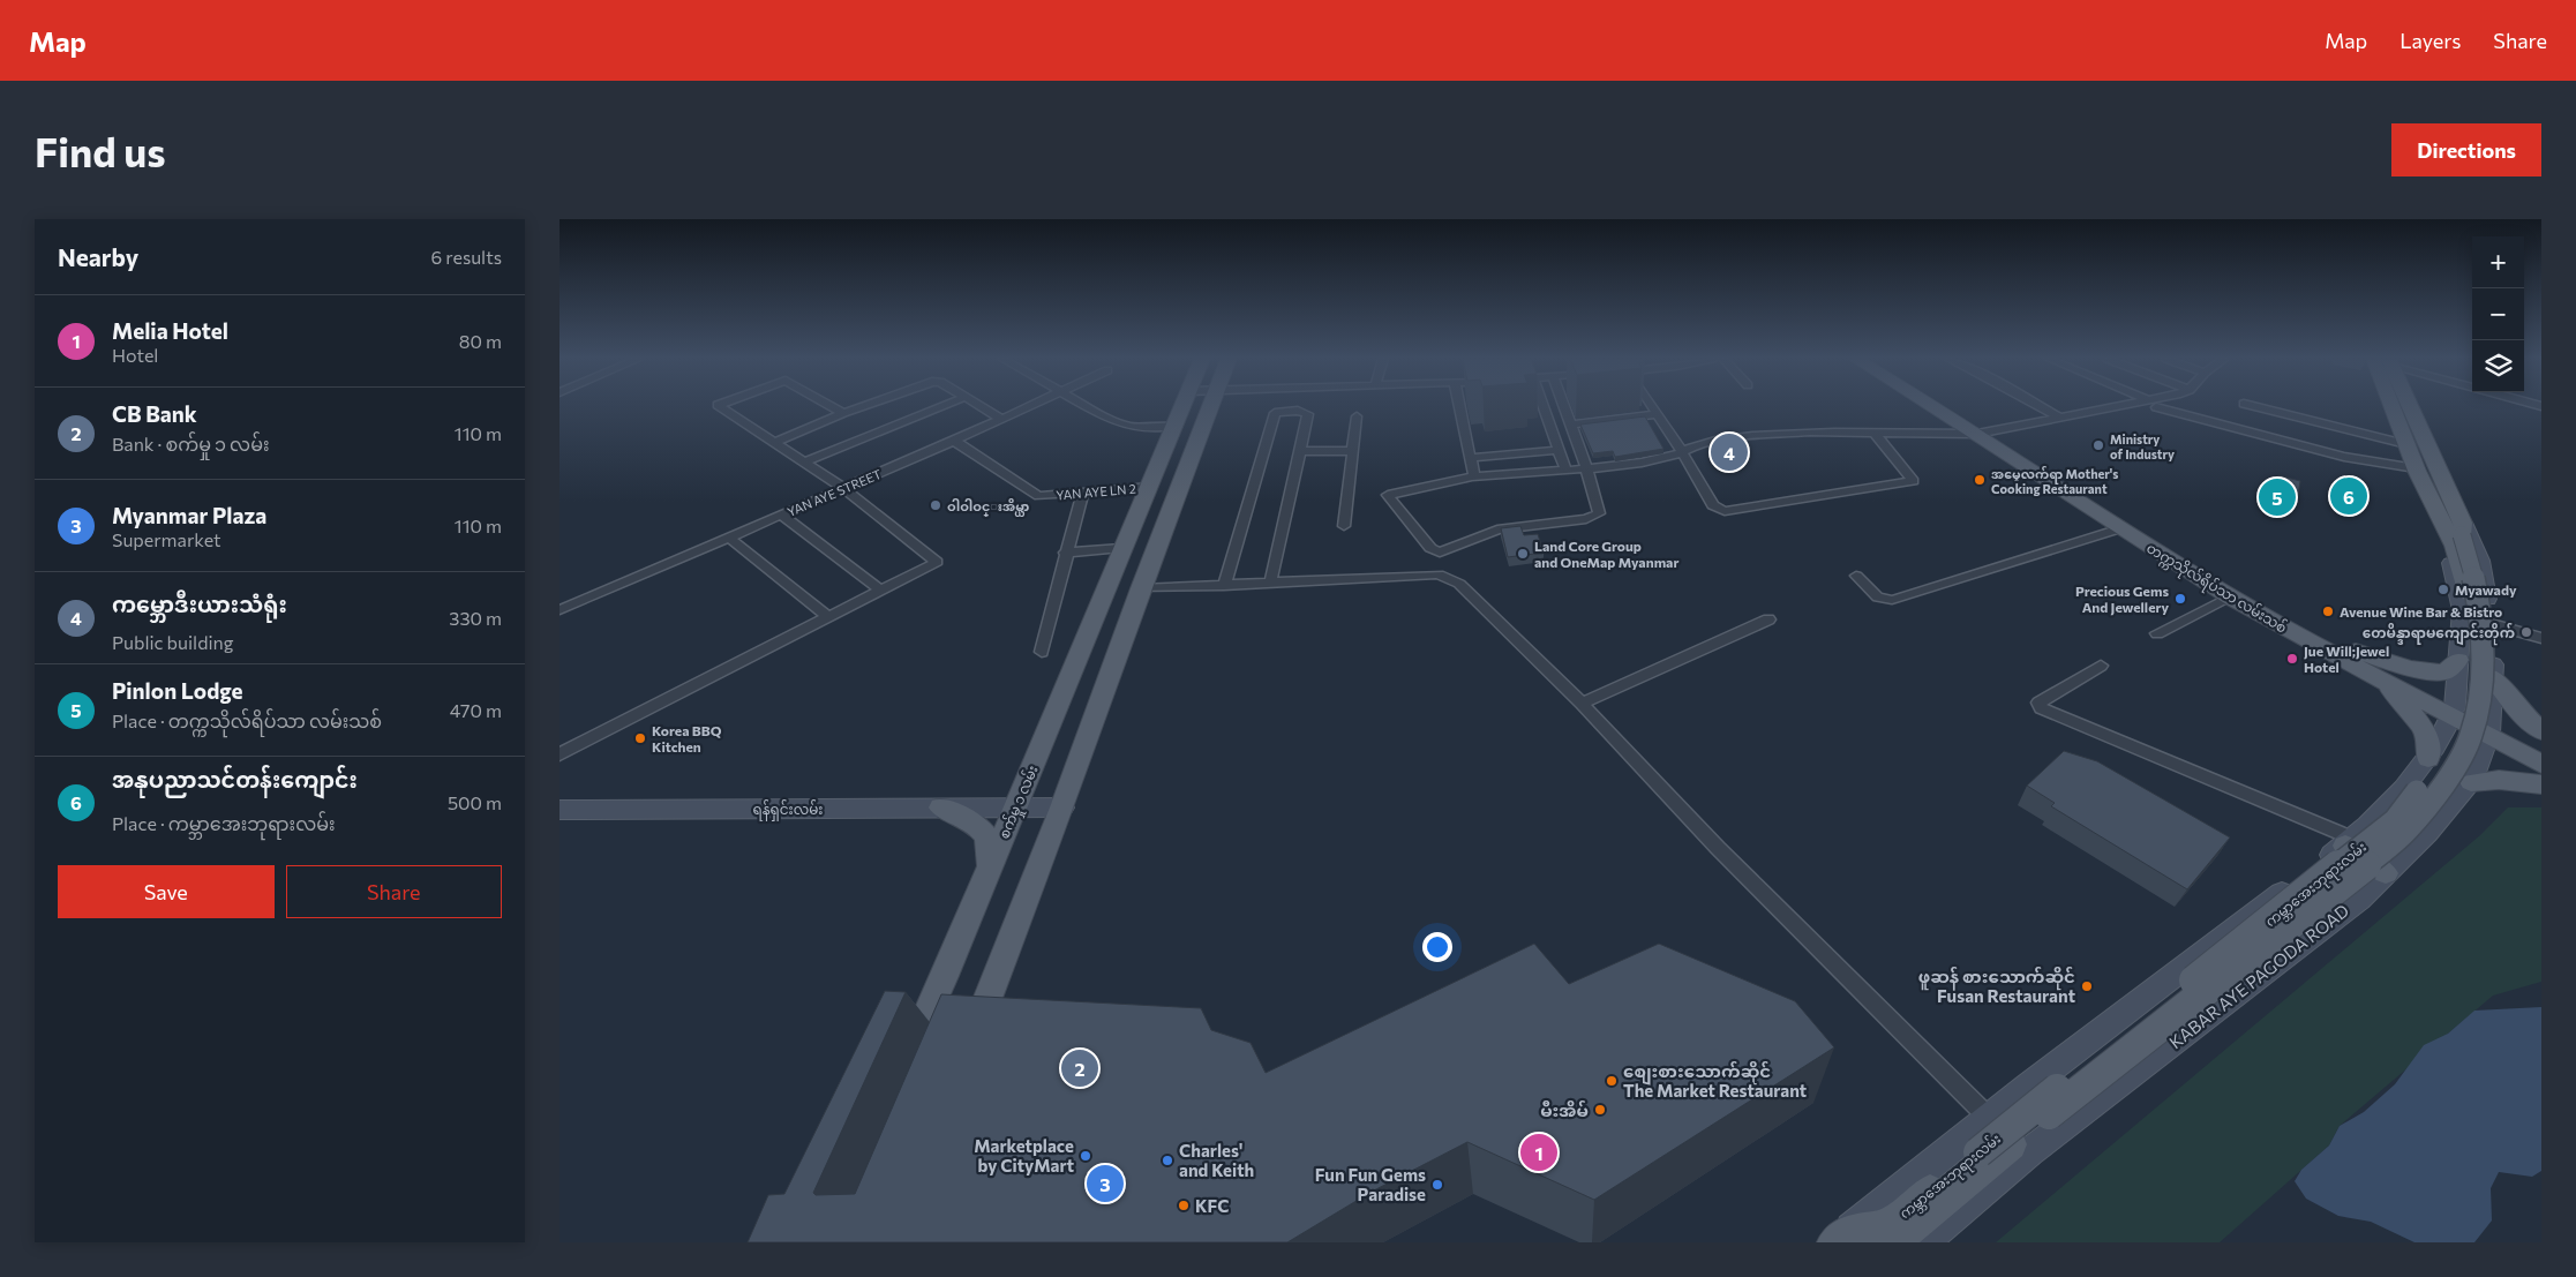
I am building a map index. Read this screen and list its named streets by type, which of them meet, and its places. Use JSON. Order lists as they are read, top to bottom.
{
  "streets": {
    "main road": [
      "တက္ကသိုလ်ရိပ်သာ လမ်းသစ်",
      "စက်မှု ၁ လမ်း",
      "ရန်ရှင်းလမ်း",
      "ကမ္ဘာအေးဘုရားလမ်း",
      "KABAR AYE PAGODA ROAD"
    ],
    "street": ["YAN AYE LN 2", "YAN AYE STREET"]
  },
  "crossings": [
    ["YAN AYE LN 2", "YAN AYE STREET"],
    ["YAN AYE LN 2", "စက်မှု ၁ လမ်း"],
    ["တက္ကသိုလ်ရိပ်သာ လမ်းသစ်", "ကမ္ဘာအေးဘုရားလမ်း"],
    ["စက်မှု ၁ လမ်း", "ရန်ရှင်းလမ်း"]
  ],
  "places": [
    "Ministry of Industry",
    "အမေ့လက်ရာ Mother's Cooking Restaurant",
    "ဝါဝါဝင္းအိမ္ယာ",
    "Land Core Group and OneMap Myanmar",
    "Myawady",
    "Precious Gems And Jewellery",
    "Avenue Wine Bar & Bistro",
    "တေမိန္ဒာရာမကျောင်းတိုက်",
    "Jue Will;Jewel Hotel",
    "Korea BBQ Kitchen",
    "ဖူဆန် စားသောက်ဆိုင် Fusan Restaurant",
    "စျေးစားသောက်ဆိုင် The Market Restaurant",
    "မီးအိမ်",
    "Marketplace by CityMart",
    "Charles' and Keith",
    "Fun Fun Gems Paradise",
    "KFC"
  ],
  "page": {
    "header": "Map",
    "nav": ["Map", "Layers", "Share"],
    "buttons": [
      "Directions",
      ["Save", "Share"]
    ],
    "title": "Find us",
    "heading": ["Nearby", "6 results"],
    "map_buttons": ["+", "−"],
    "list": [
      {
        "mark": "1",
        "name": "Melia Hotel",
        "note": "Hotel",
        "value": "80 m"
      },
      {
        "mark": "2",
        "name": "CB Bank",
        "note": "Bank · စက်မှု ၁ လမ်း",
        "value": "110 m"
      },
      {
        "mark": "3",
        "name": "Myanmar Plaza",
        "note": "Supermarket",
        "value": "110 m"
      },
      {
        "mark": "4",
        "name": "ကမ္ဘောဒီးယားသံရုံး",
        "note": "Public building",
        "value": "330 m"
      },
      {
        "mark": "5",
        "name": "Pinlon Lodge",
        "note": "Place · တက္ကသိုလ်ရိပ်သာ လမ်းသစ်",
        "value": "470 m"
      },
      {
        "mark": "6",
        "name": "အနုပညာသင်တန်းကျောင်း",
        "note": "Place · ကမ္ဘာအေးဘုရားလမ်း",
        "value": "500 m"
      }
    ],
    "pins": [
      "4",
      "6",
      "5",
      "2",
      "1",
      "3"
    ]
  }
}
